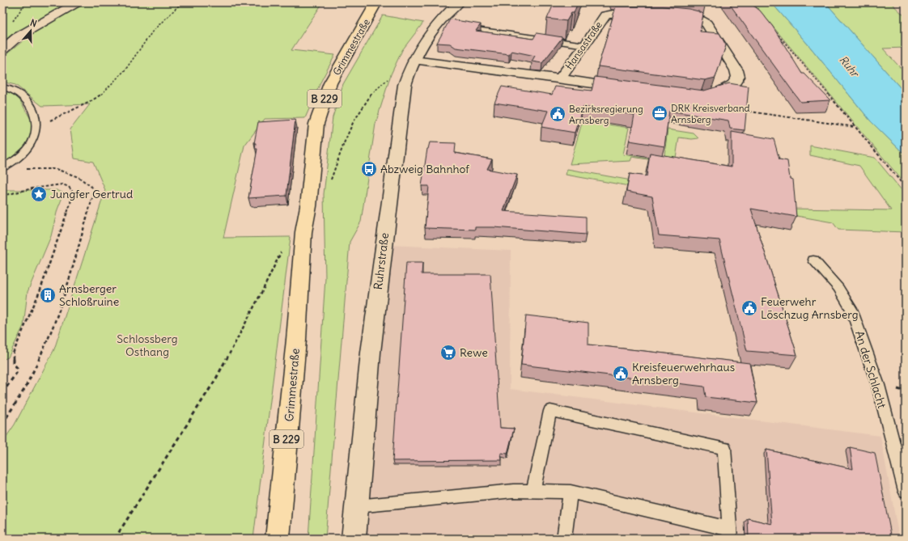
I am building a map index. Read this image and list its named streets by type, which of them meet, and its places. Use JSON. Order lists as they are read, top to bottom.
{
  "streets": {
    "main road": ["Grimmestraße", "B 229"],
    "street": ["Hansastraße", "Ruhrstraße"],
    "lane": ["An der Schlacht"]
  },
  "crossings": [
    ["Hansastraße", "Ruhrstraße"],
    ["Grimmestraße", "B 229"]
  ],
  "water": ["Ruhr"],
  "parks": ["Schlossberg Osthang"],
  "places": {
    "office": ["DRK Kreisverband Arnsberg"],
    "public building": ["Bezirksregierung Arnsberg", "Feuerwehr Löschzug Arnsberg", "Kreisfeuerwehrhaus Arnsberg"],
    "bus stop": ["Abzweig Bahnhof"],
    "place": ["Jungfer Gertrud"],
    "building": ["Arnsberger Schloßruine"],
    "supermarket": ["Rewe"]
  },
  "north": "top"
}
